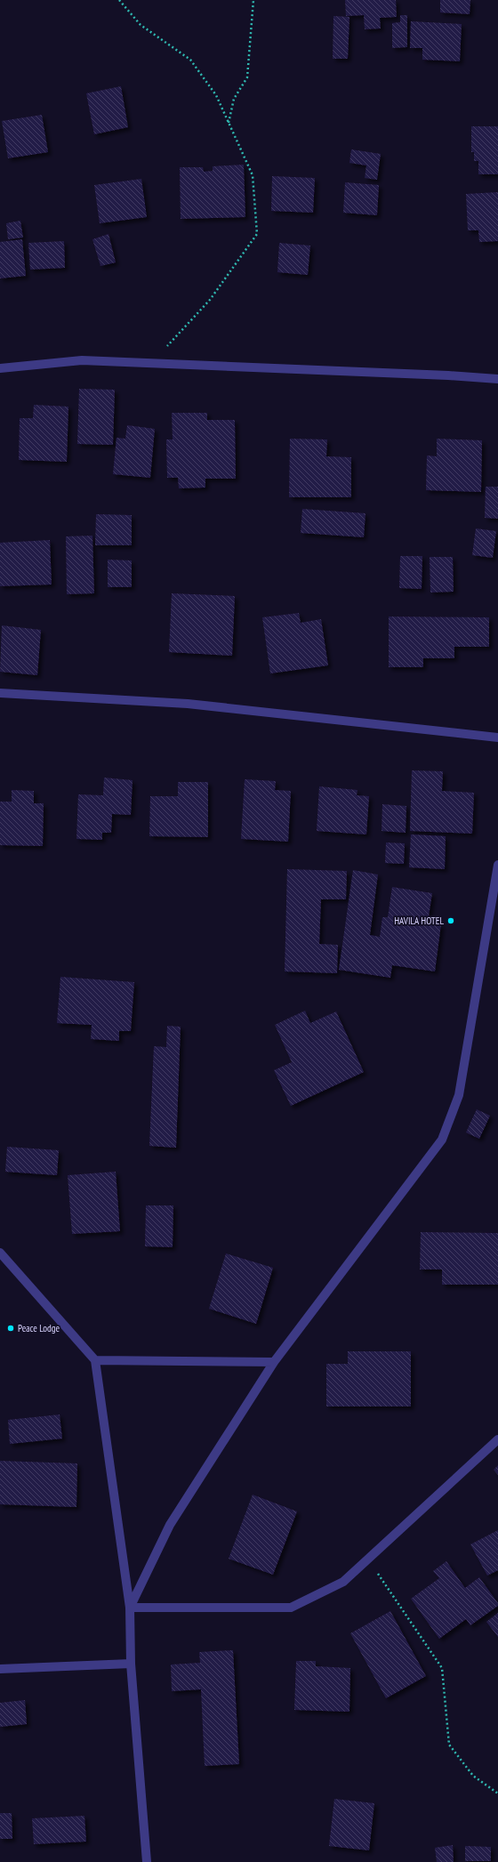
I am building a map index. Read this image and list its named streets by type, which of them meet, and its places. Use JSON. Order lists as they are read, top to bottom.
{
  "places": ["HAVILA HOTEL", "Peace Lodge"]
}
